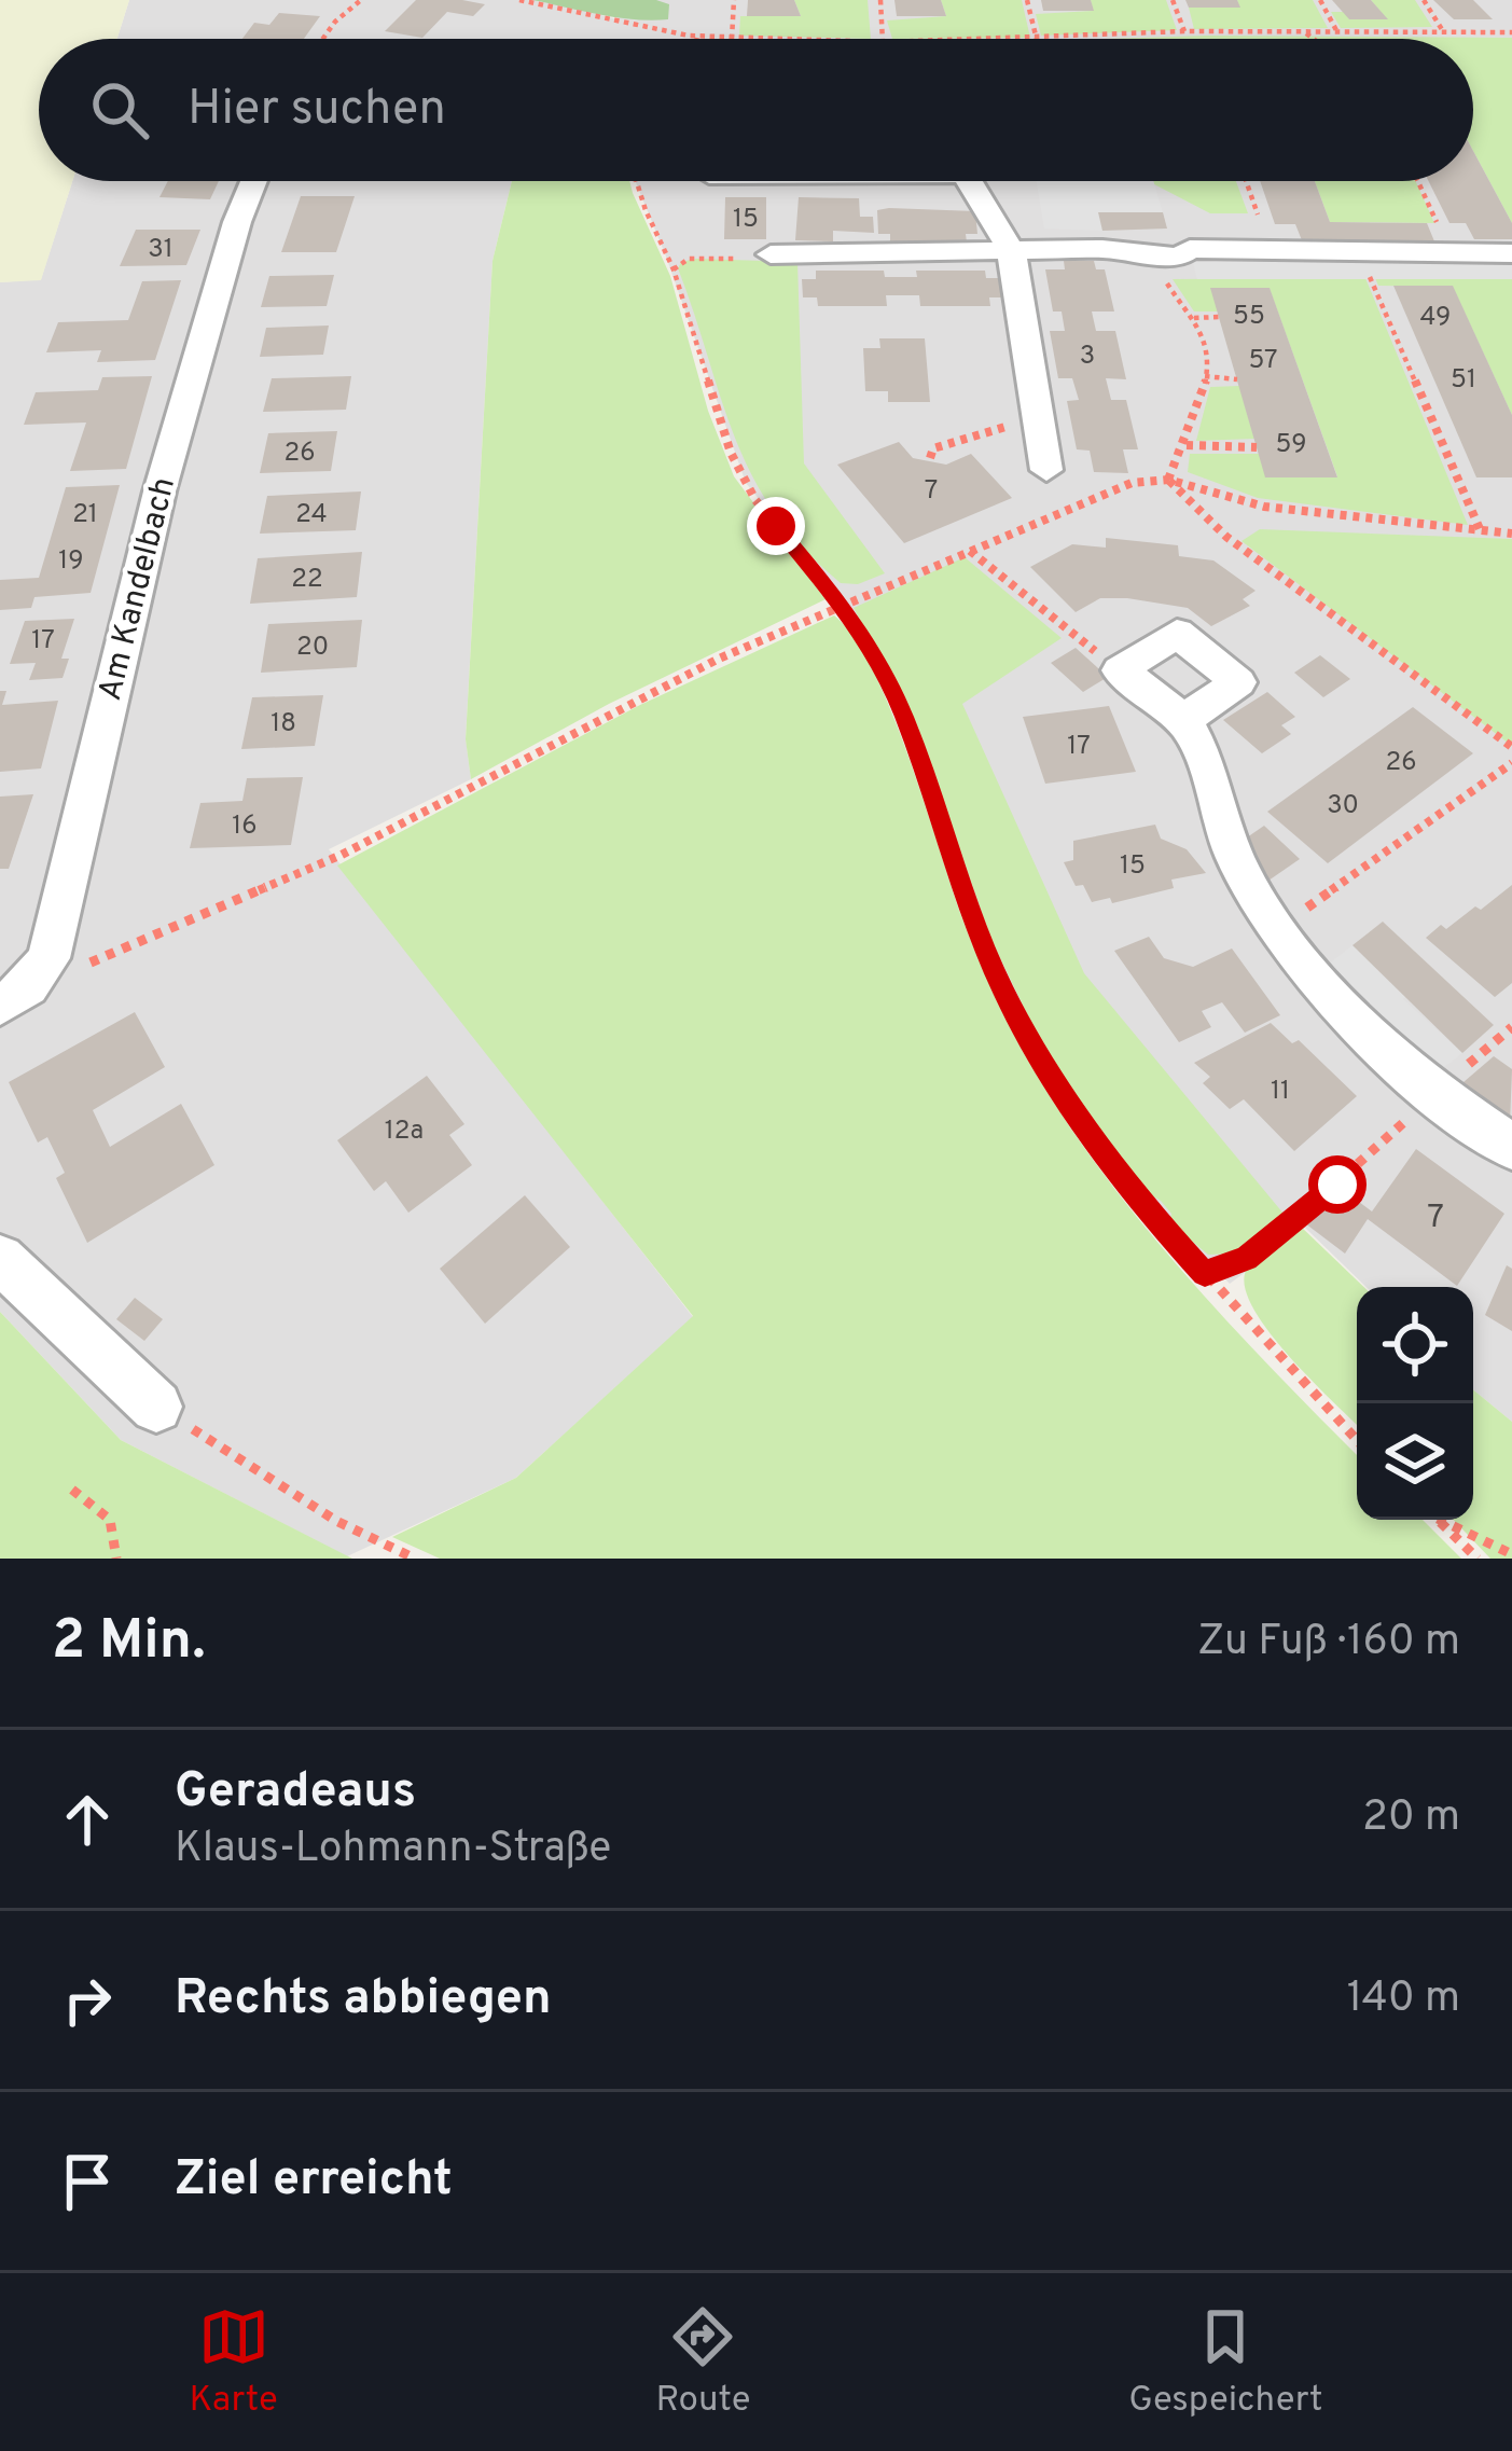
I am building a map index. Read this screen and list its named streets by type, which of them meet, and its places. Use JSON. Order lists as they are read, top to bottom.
{
  "streets": {
    "street": ["Am Kandelbach"]
  },
  "house_numbers": [
    "15",
    "31",
    "55",
    "49",
    "3",
    "57",
    "51",
    "59",
    "26",
    "7",
    "21",
    "24",
    "19",
    "22",
    "17",
    "20",
    "18",
    "17",
    "26",
    "30",
    "16",
    "15",
    "11",
    "12a",
    "7"
  ],
  "page": {
    "search": "Hier suchen",
    "heading": ["2 Min.", "Zu Fuß · 160 m"],
    "list": [
      ["Geradeaus", "Klaus-Lohmann-Straße", "20 m"],
      ["Rechts abbiegen", "140 m"],
      "Ziel erreicht"
    ],
    "nav": ["Karte", "Route", "Gespeichert"]
  }
}
